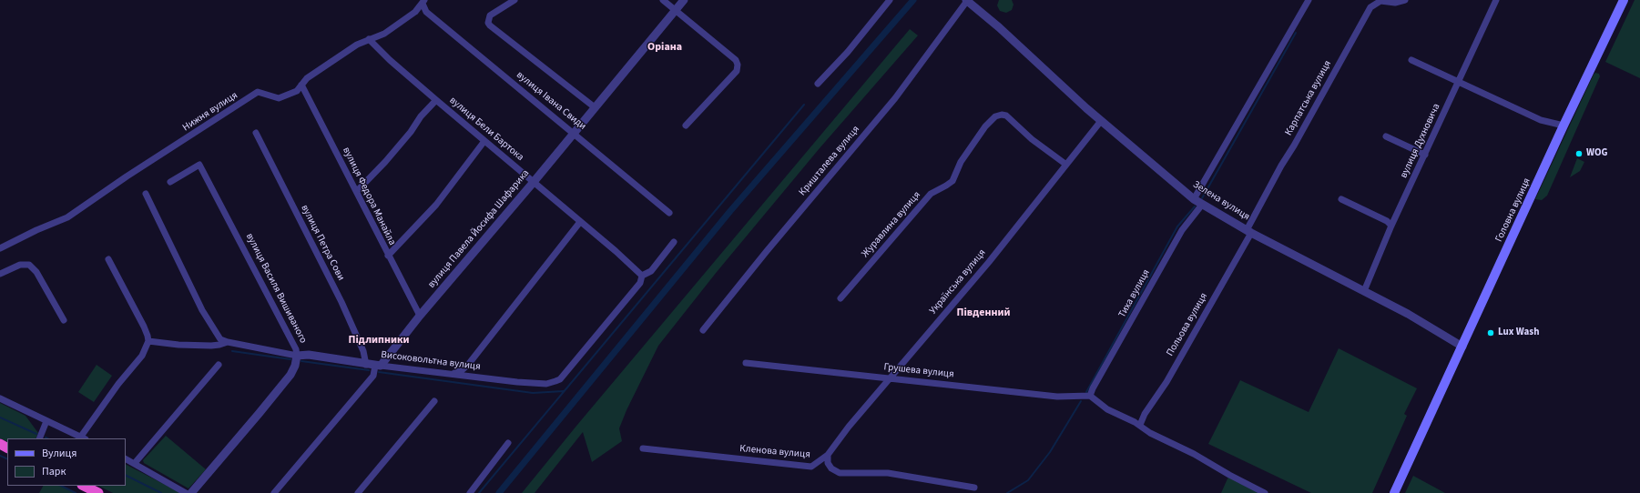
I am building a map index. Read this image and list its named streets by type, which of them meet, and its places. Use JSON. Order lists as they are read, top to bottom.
{
  "streets": {
    "main road": ["Головна вулиця"],
    "street": [
      "Карпатська вулиця",
      "вулиця Івана Свиди",
      "Нижня вулиця",
      "вулиця Бели Бартока",
      "вулиця Духновича",
      "Кришталева вулиця",
      "вулиця Федора Манайла",
      "Зелена вулиця",
      "Журавлина вулиця",
      "вулиця Павела Йосифа Шафарика",
      "вулиця Петра Сови",
      "Українська вулиця",
      "вулиця Василя Вишиваного",
      "Тиха вулиця",
      "Польова вулиця",
      "Високовольтна вулиця",
      "Грушева вулиця",
      "Кленова вулиця"
    ]
  },
  "crossings": [
    ["Карпатська вулиця", "Зелена вулиця"],
    ["Карпатська вулиця", "Польова вулиця"],
    ["вулиця Івана Свиди", "Нижня вулиця"],
    ["вулиця Івана Свиди", "вулиця Павела Йосифа Шафарика"],
    ["Нижня вулиця", "вулиця Бели Бартока"],
    ["Нижня вулиця", "вулиця Федора Манайла"],
    ["вулиця Бели Бартока", "вулиця Павела Йосифа Шафарика"],
    ["вулиця Бели Бартока", "Високовольтна вулиця"],
    ["вулиця Духновича", "Зелена вулиця"],
    ["Кришталева вулиця", "Зелена вулиця"],
    ["вулиця Федора Манайла", "вулиця Павела Йосифа Шафарика"],
    ["Зелена вулиця", "Головна вулиця"],
    ["Зелена вулиця", "Українська вулиця"],
    ["Зелена вулиця", "Тиха вулиця"],
    ["Зелена вулиця", "Польова вулиця"],
    ["Журавлина вулиця", "Українська вулиця"],
    ["вулиця Павела Йосифа Шафарика", "Високовольтна вулиця"],
    ["вулиця Петра Сови", "Високовольтна вулиця"],
    ["Українська вулиця", "Грушева вулиця"],
    ["Українська вулиця", "Кленова вулиця"],
    ["вулиця Василя Вишиваного", "Високовольтна вулиця"],
    ["Тиха вулиця", "Грушева вулиця"]
  ],
  "districts": ["Оріана", "Південний", "Підлипники"],
  "places": ["WOG", "Lux Wash"],
  "legend": ["Вулиця", "Парк"]
}
